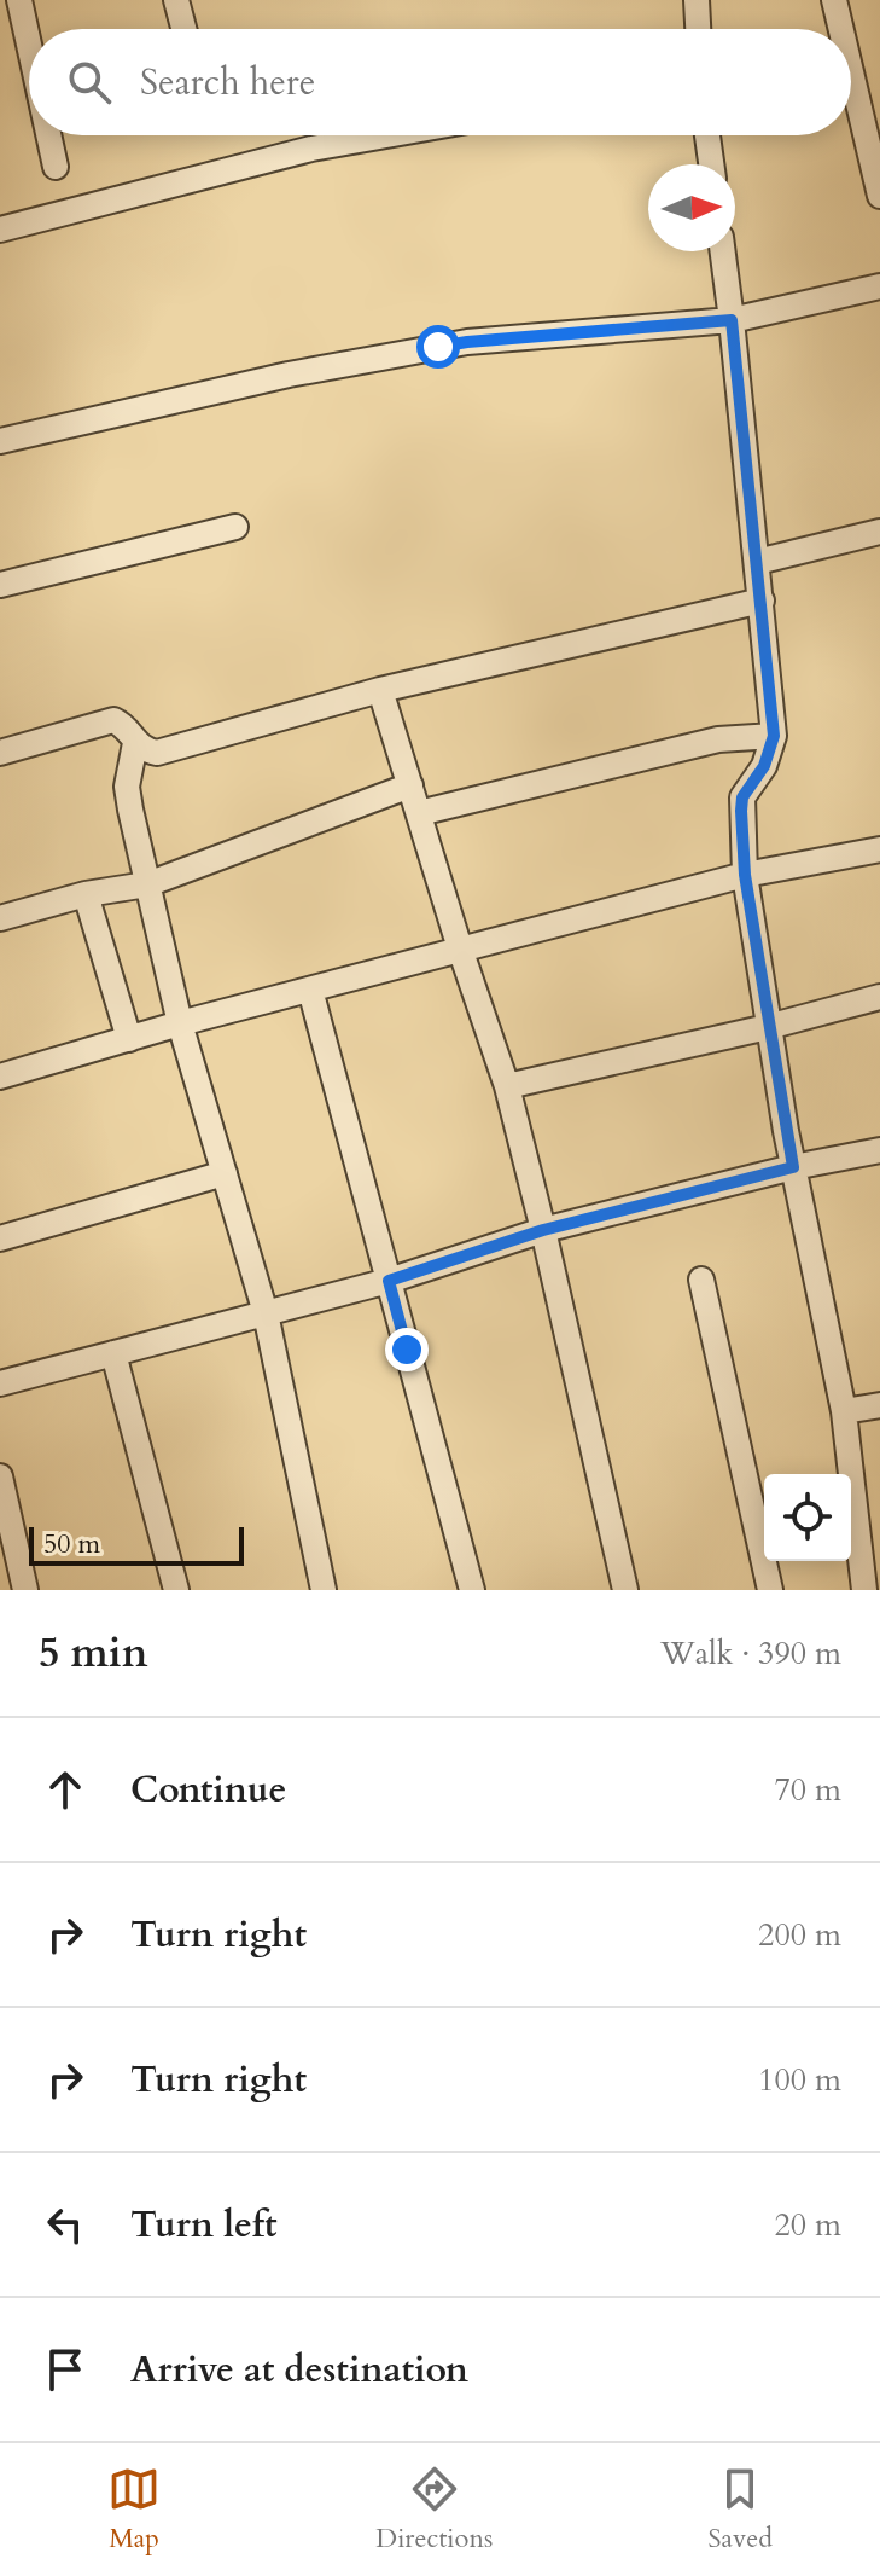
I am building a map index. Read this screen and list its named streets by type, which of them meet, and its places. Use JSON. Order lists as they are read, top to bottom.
{
  "scale_bar": "50 m",
  "north": "right",
  "page": {
    "search": "Search here",
    "scale": "50 m",
    "heading": ["5 min", "Walk · 390 m"],
    "list": [
      ["Continue", "70 m"],
      ["Turn right", "200 m"],
      ["Turn right", "100 m"],
      ["Turn left", "20 m"],
      "Arrive at destination"
    ],
    "nav": ["Map", "Directions", "Saved"]
  }
}
